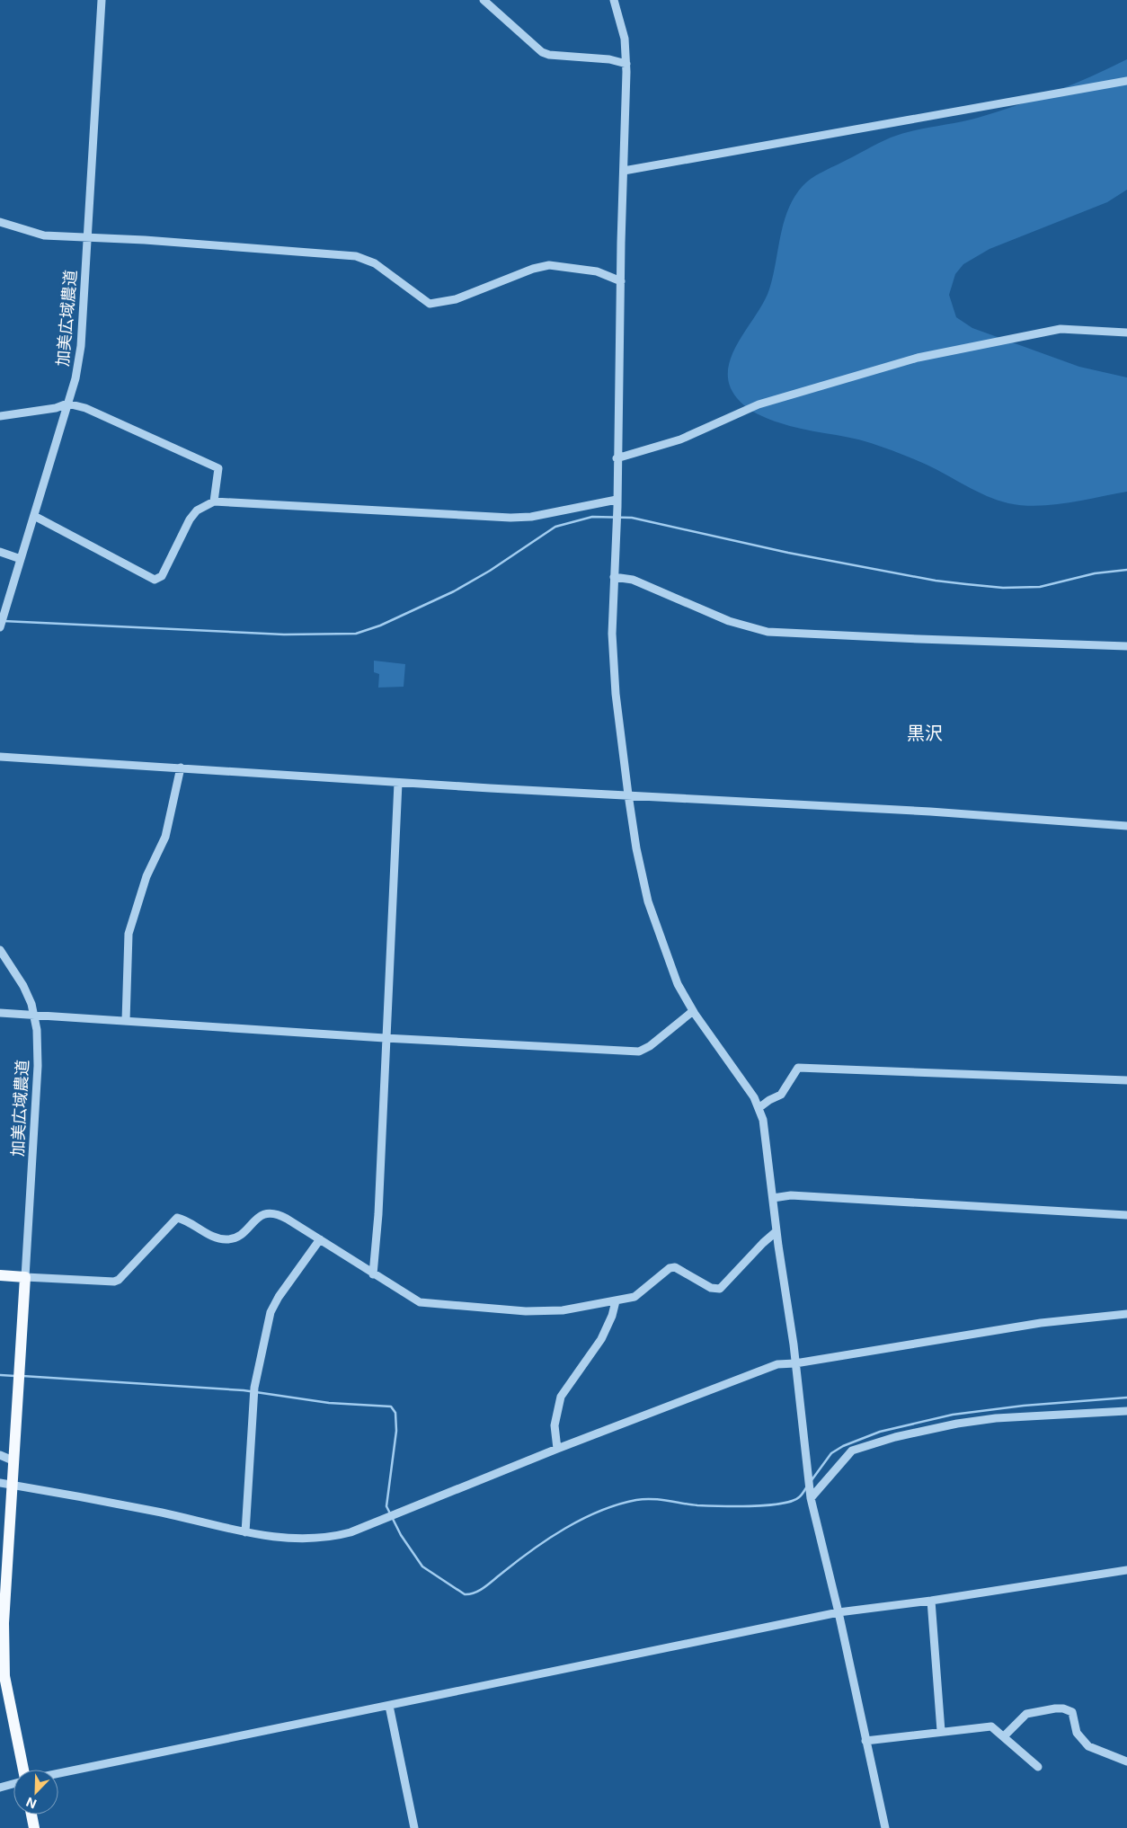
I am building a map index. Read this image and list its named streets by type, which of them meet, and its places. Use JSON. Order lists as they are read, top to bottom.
{
  "streets": {
    "street": ["加美広域農道"]
  },
  "districts": ["黒沢"],
  "north": "bottom left"
}
